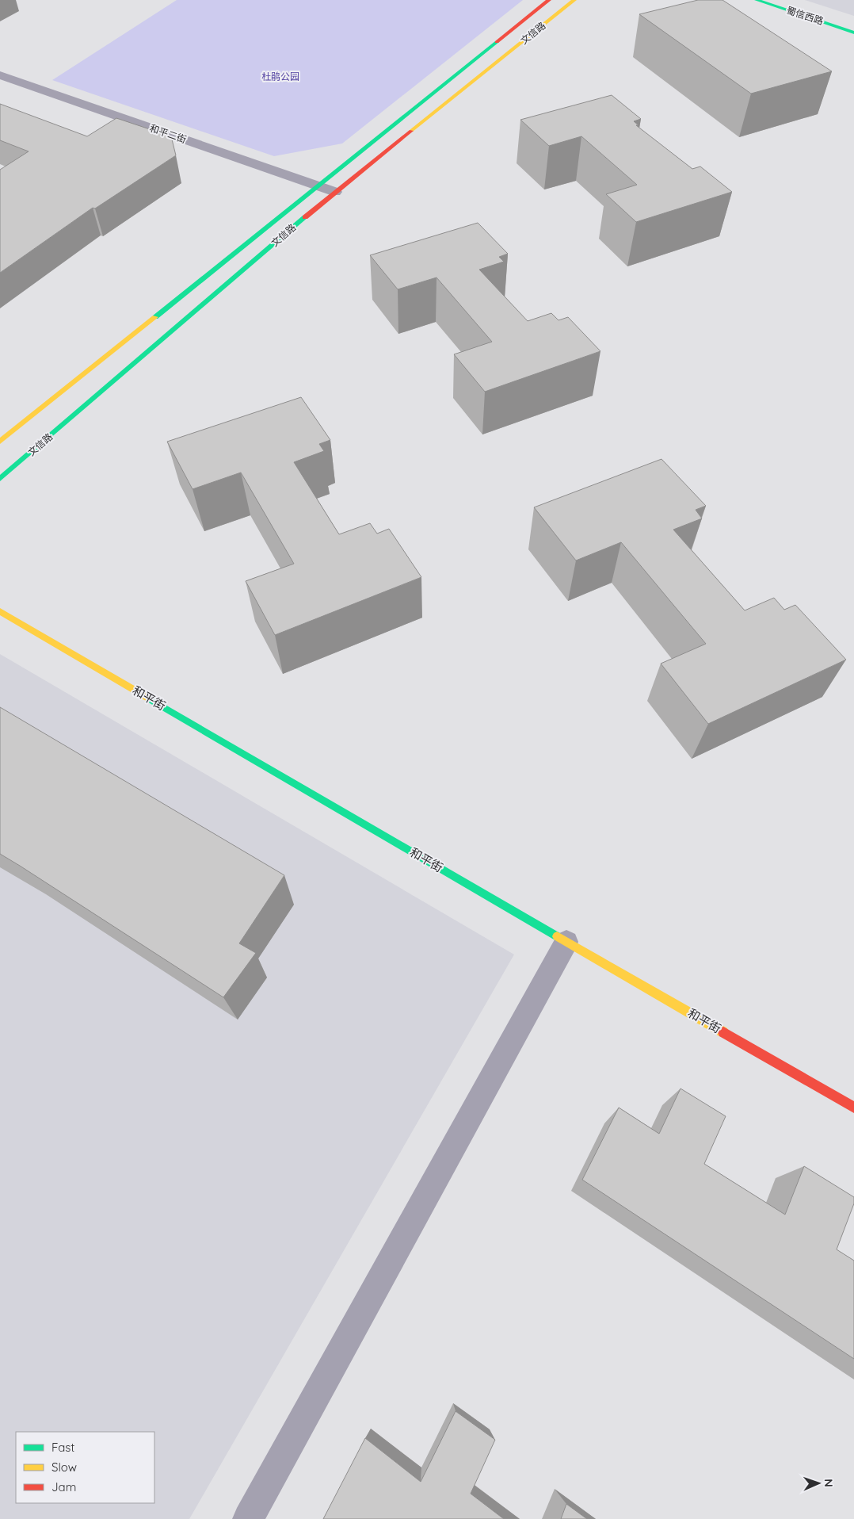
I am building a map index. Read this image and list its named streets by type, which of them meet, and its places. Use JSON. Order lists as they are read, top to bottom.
{
  "streets": {
    "main road": ["蜀信西路", "文信路", "和平街"],
    "street": ["和平二街"]
  },
  "crossings": [
    ["文信路", "和平二街"]
  ],
  "parks": ["杜鹃公园"],
  "legend": ["Fast", "Slow", "Jam"],
  "north": "right"
}
